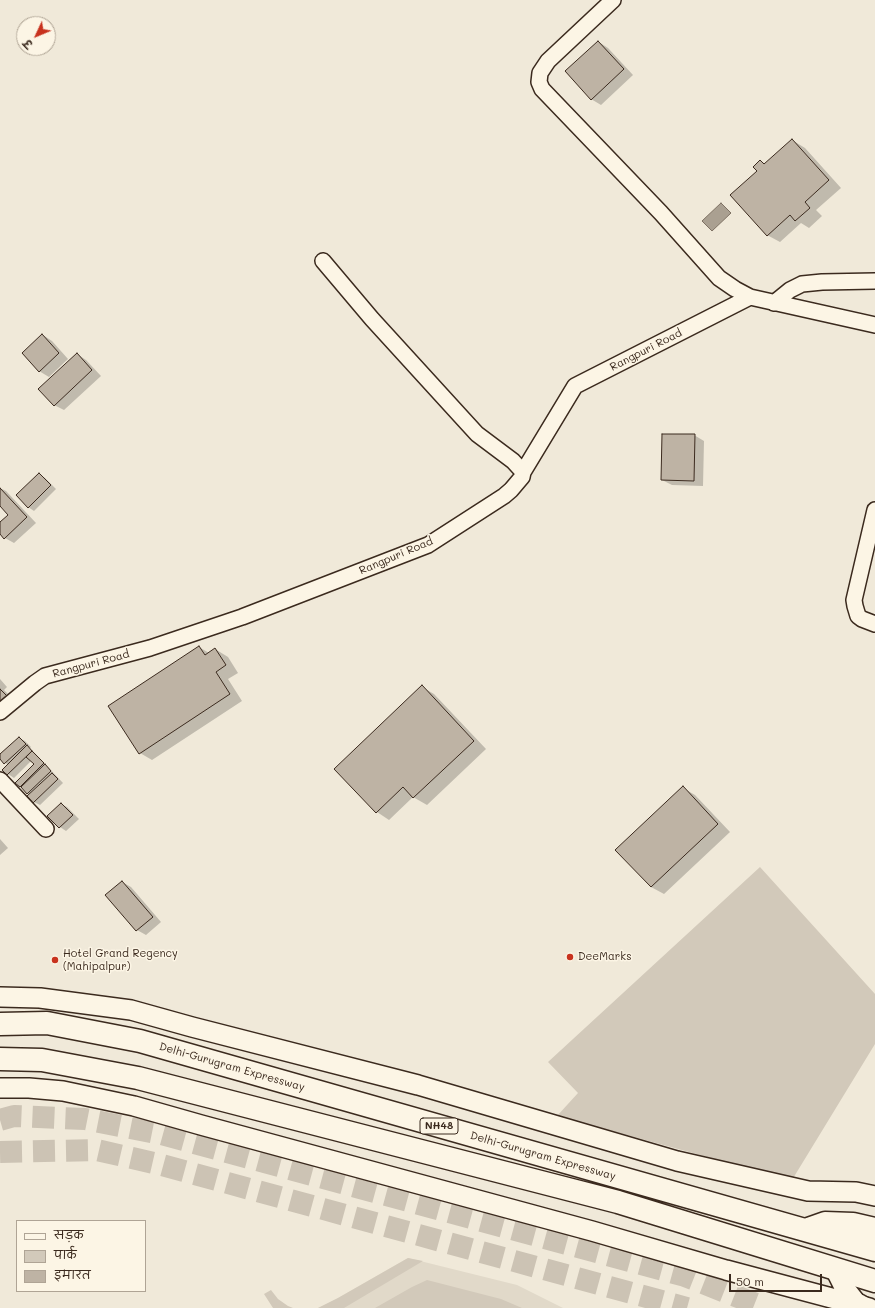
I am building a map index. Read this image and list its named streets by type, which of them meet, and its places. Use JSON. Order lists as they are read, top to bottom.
{
  "streets": {
    "highway": ["Delhi-Gurugram Expressway", "NH48"],
    "street": ["Rangpuri Road"]
  },
  "places": ["DeeMarks", "Hotel Grand Regency (Mahipalpur)"],
  "legend": ["सड़क", "पार्क", "इमारत"],
  "scale_bar": "50 m",
  "north": "bottom left"
}
